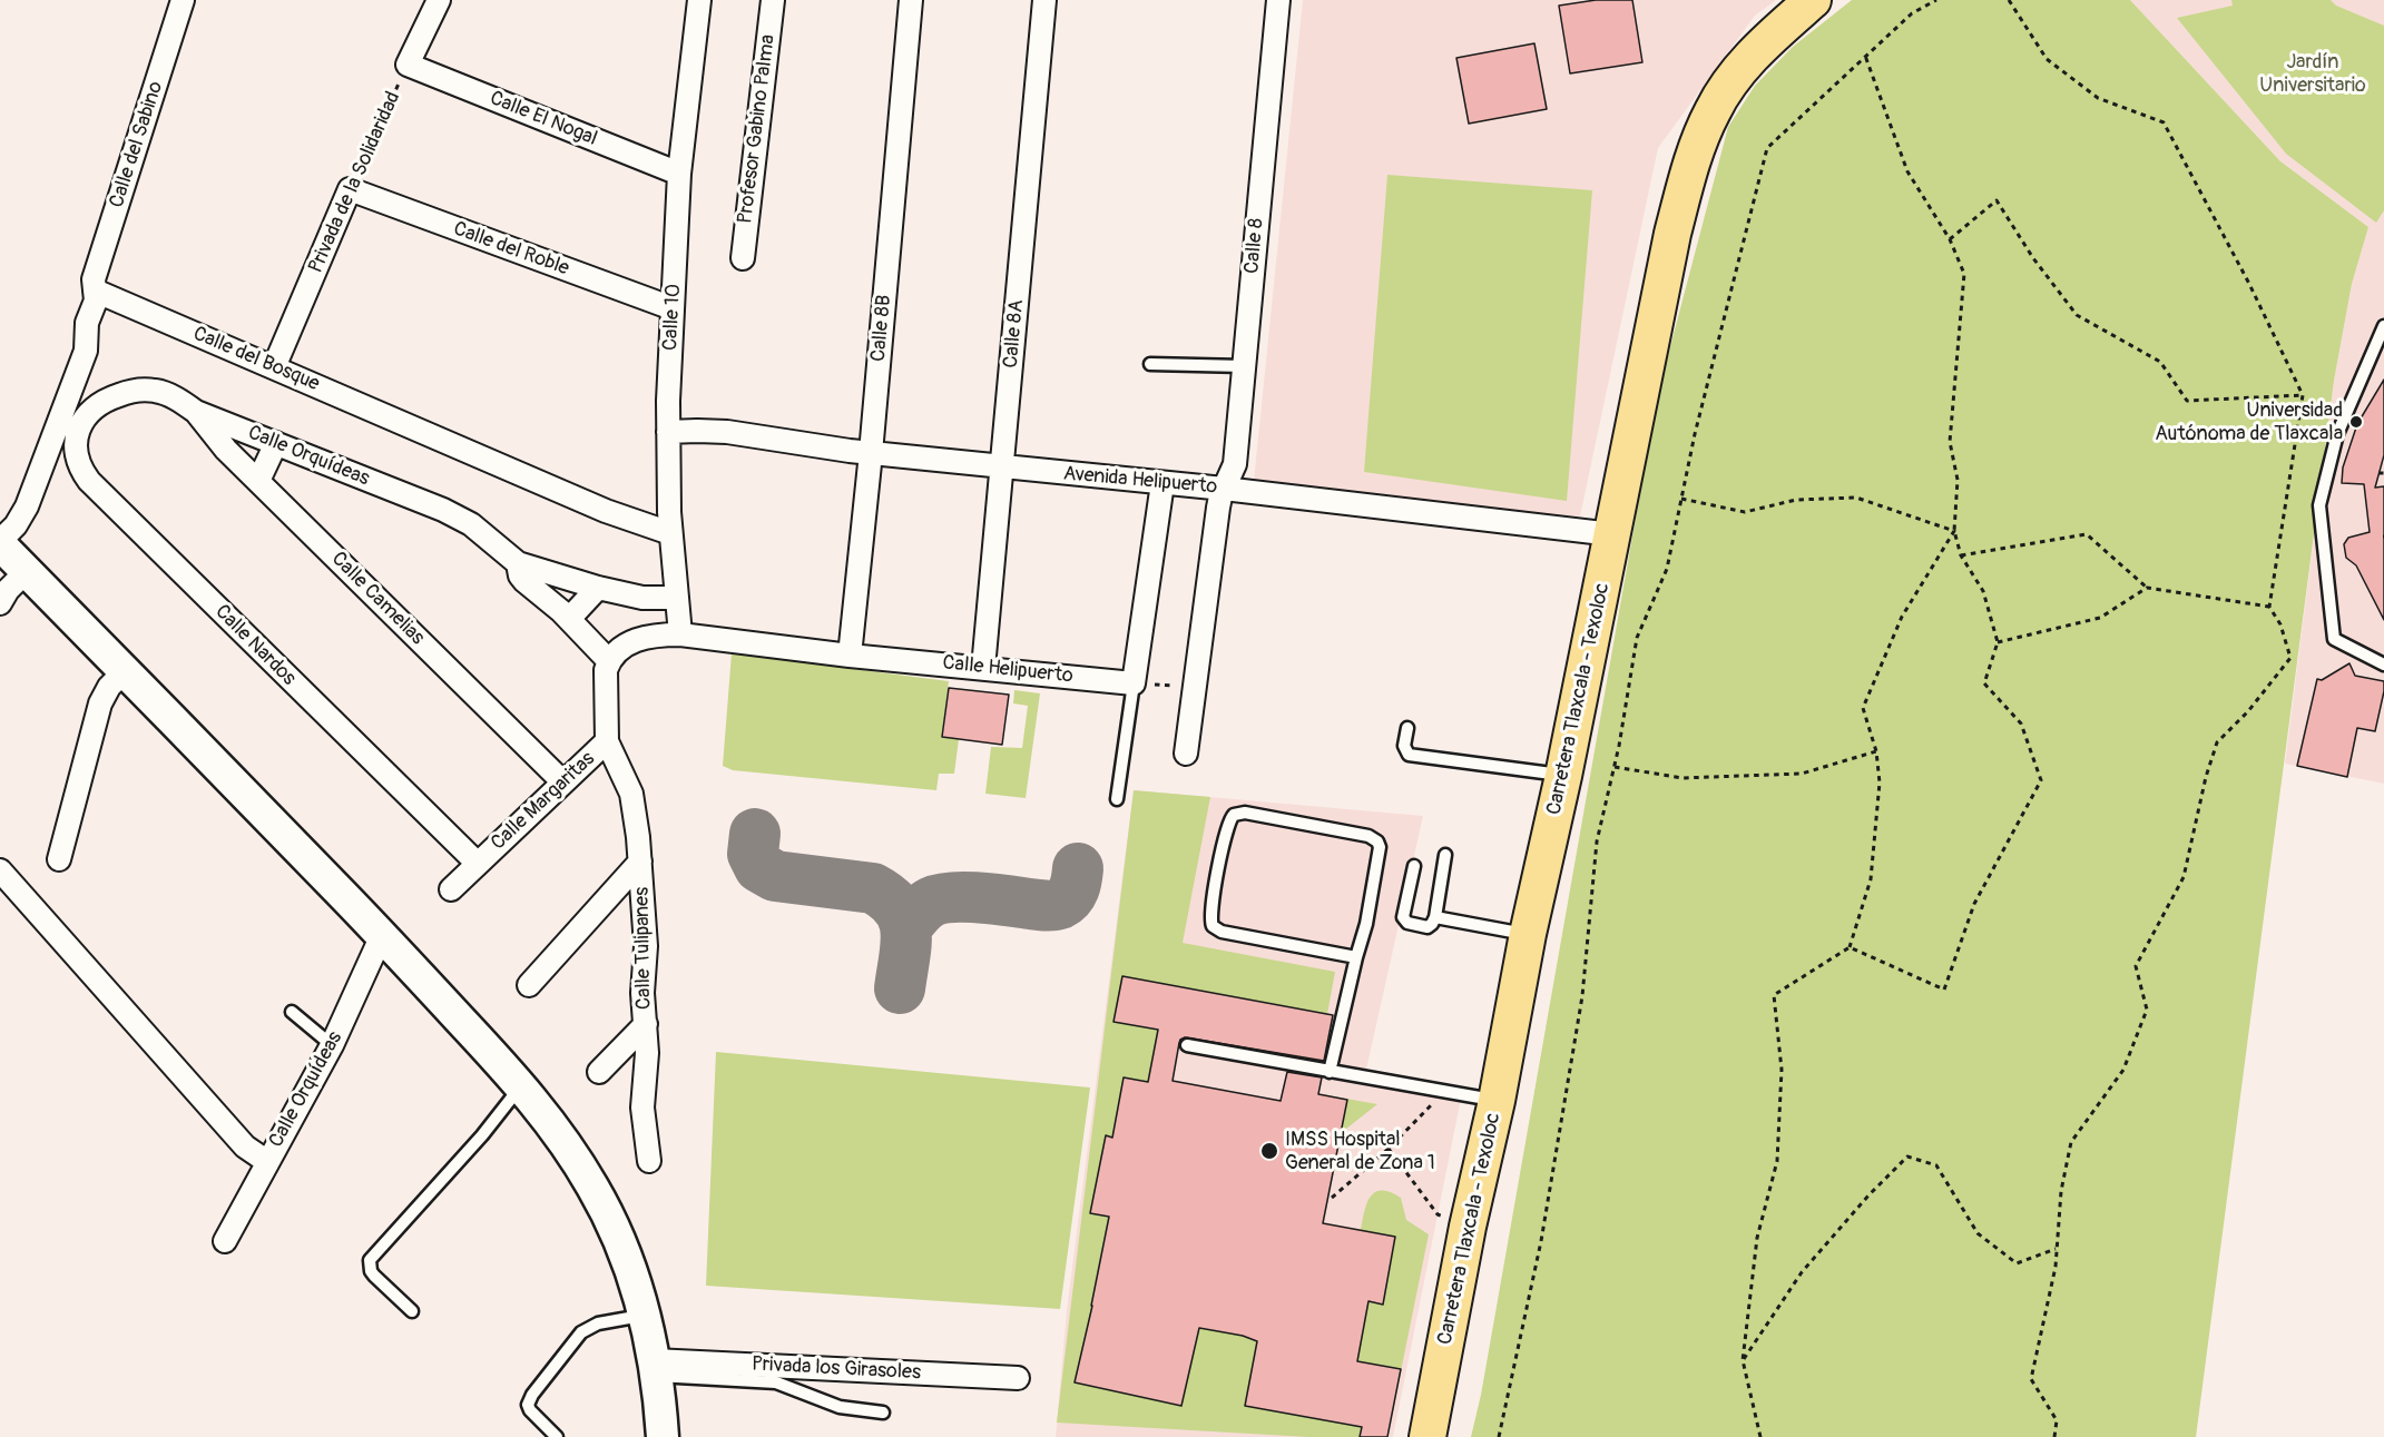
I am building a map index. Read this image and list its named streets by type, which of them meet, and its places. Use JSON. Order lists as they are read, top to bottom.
{
  "streets": {
    "main road": ["Carretera Tlaxcala - Texoloc"],
    "street": [
      "Calle El Nogal",
      "Profesor Gabino Palma",
      "Calle del Sabino",
      "Privada de la Solidaridad",
      "Calle 8",
      "Calle del Roble",
      "Calle 10",
      "Calle 8B",
      "Calle 8A",
      "Calle del Bosque",
      "Calle Orquídeas",
      "Avenida Helipuerto",
      "Calle Camelias",
      "Calle Nardos",
      "Calle Helipuerto",
      "Calle Margaritas",
      "Calle Tulipanes",
      "Privada los Girasoles"
    ]
  },
  "crossings": [
    ["Calle El Nogal", "Privada de la Solidaridad"],
    ["Calle El Nogal", "Calle 10"],
    ["Calle del Sabino", "Calle del Bosque"],
    ["Privada de la Solidaridad", "Calle del Roble"],
    ["Privada de la Solidaridad", "Calle del Bosque"],
    ["Calle 8", "Avenida Helipuerto"],
    ["Calle del Roble", "Calle 10"],
    ["Calle 10", "Calle del Bosque"],
    ["Calle 10", "Calle Orquídeas"],
    ["Calle 10", "Avenida Helipuerto"],
    ["Calle 10", "Calle Helipuerto"],
    ["Calle 8B", "Avenida Helipuerto"],
    ["Calle 8B", "Calle Helipuerto"],
    ["Calle 8A", "Avenida Helipuerto"],
    ["Calle 8A", "Calle Helipuerto"],
    ["Calle Orquídeas", "Calle Camelias"],
    ["Calle Orquídeas", "Calle Nardos"],
    ["Calle Orquídeas", "Calle Margaritas"],
    ["Avenida Helipuerto", "Carretera Tlaxcala - Texoloc"],
    ["Calle Camelias", "Calle Margaritas"],
    ["Calle Nardos", "Calle Margaritas"],
    ["Calle Margaritas", "Calle Tulipanes"]
  ],
  "parks": ["Jardín Universitario"],
  "places": ["Universidad Autónoma de Tlaxcala", "IMSS Hospital General de Zona 1"]
}
